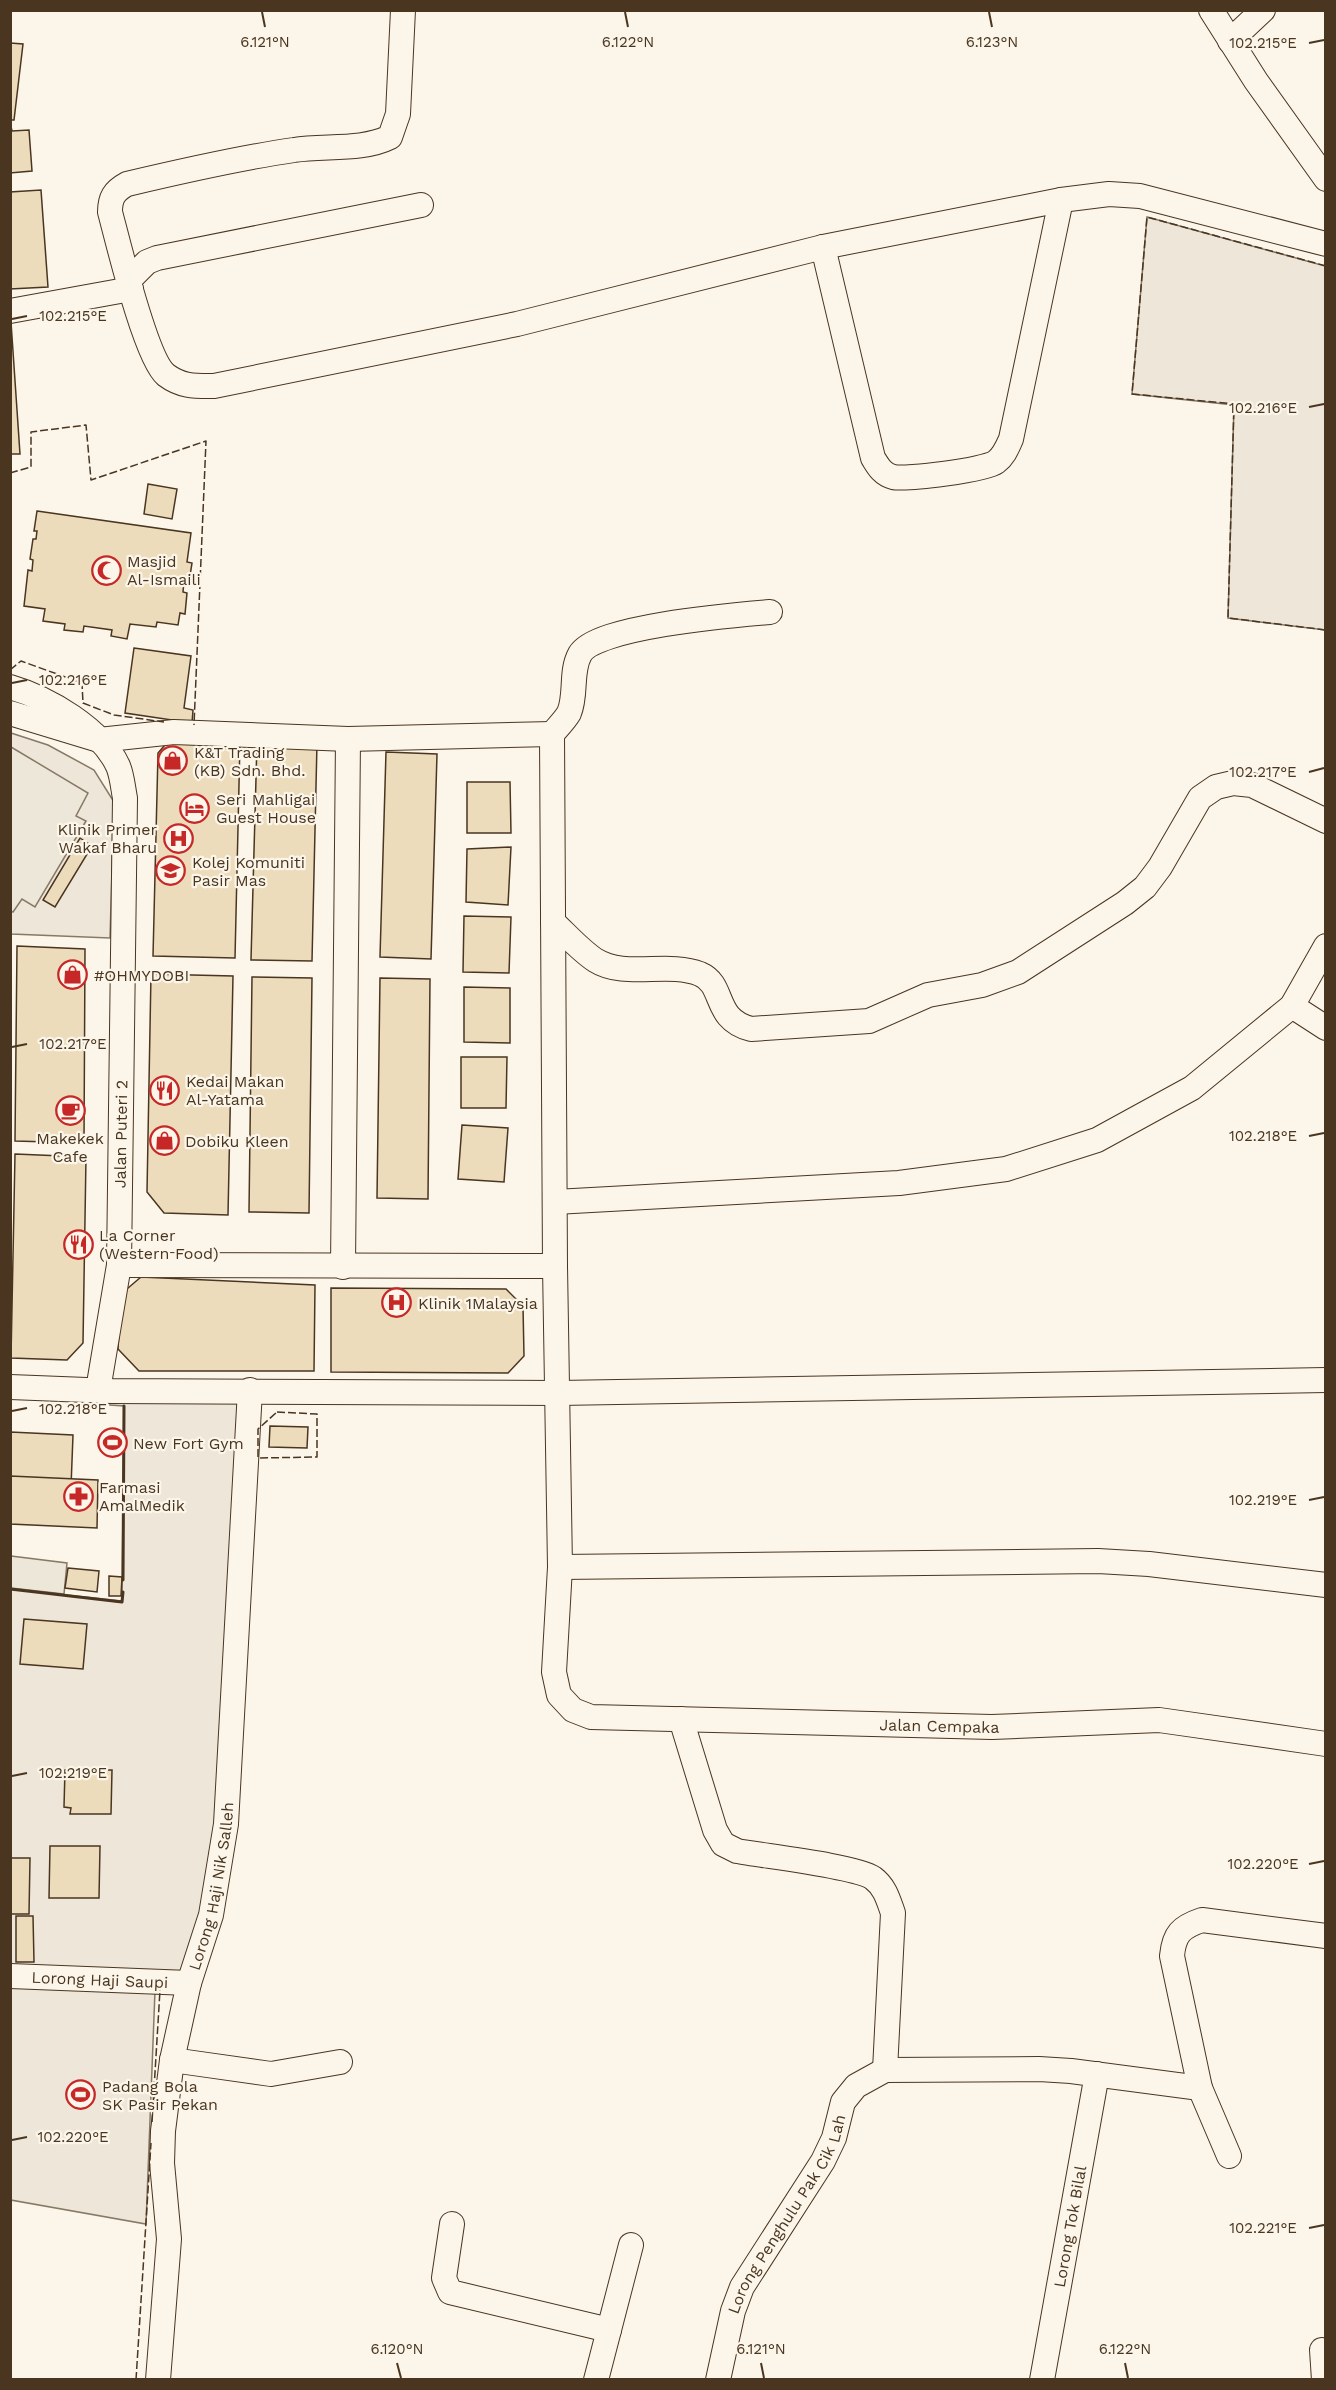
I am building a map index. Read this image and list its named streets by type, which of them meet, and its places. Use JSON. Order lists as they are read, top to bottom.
{
  "streets": {
    "street": [
      "Jalan Puteri 2",
      "Jalan Cempaka",
      "Lorong Haji Nik Salleh",
      "Lorong Haji Saupi",
      "Lorong Penghulu Pak Cik Lah",
      "Lorong Tok Bilal"
    ]
  },
  "crossings": [
    ["Lorong Haji Nik Salleh", "Lorong Haji Saupi"]
  ],
  "places": {
    "mosque": ["Masjid Al-Ismaili"],
    "shop": ["K&T Trading (KB) Sdn. Bhd.", "#OHMYDOBI", "Dobiku Kleen"],
    "hotel": ["Seri Mahligai Guest House"],
    "hospital": ["Klinik Primer Wakaf Bharu", "Klinik 1Malaysia"],
    "school or university": ["Kolej Komuniti Pasir Mas"],
    "restaurant": ["Kedai Makan Al-Yatama", "La Corner (Western Food)"],
    "cafe": ["Makekek Cafe"],
    "sports": ["New Fort Gym", "Padang Bola SK Pasir Pekan"],
    "pharmacy": ["Farmasi AmalMedik"]
  },
  "coordinates": [
    "6.121°N",
    "6.122°N",
    "6.123°N",
    "102.215°E",
    "102.216°E",
    "102.217°E",
    "102.218°E",
    "102.219°E",
    "102.220°E",
    "102.221°E",
    "6.120°N"
  ]
}
